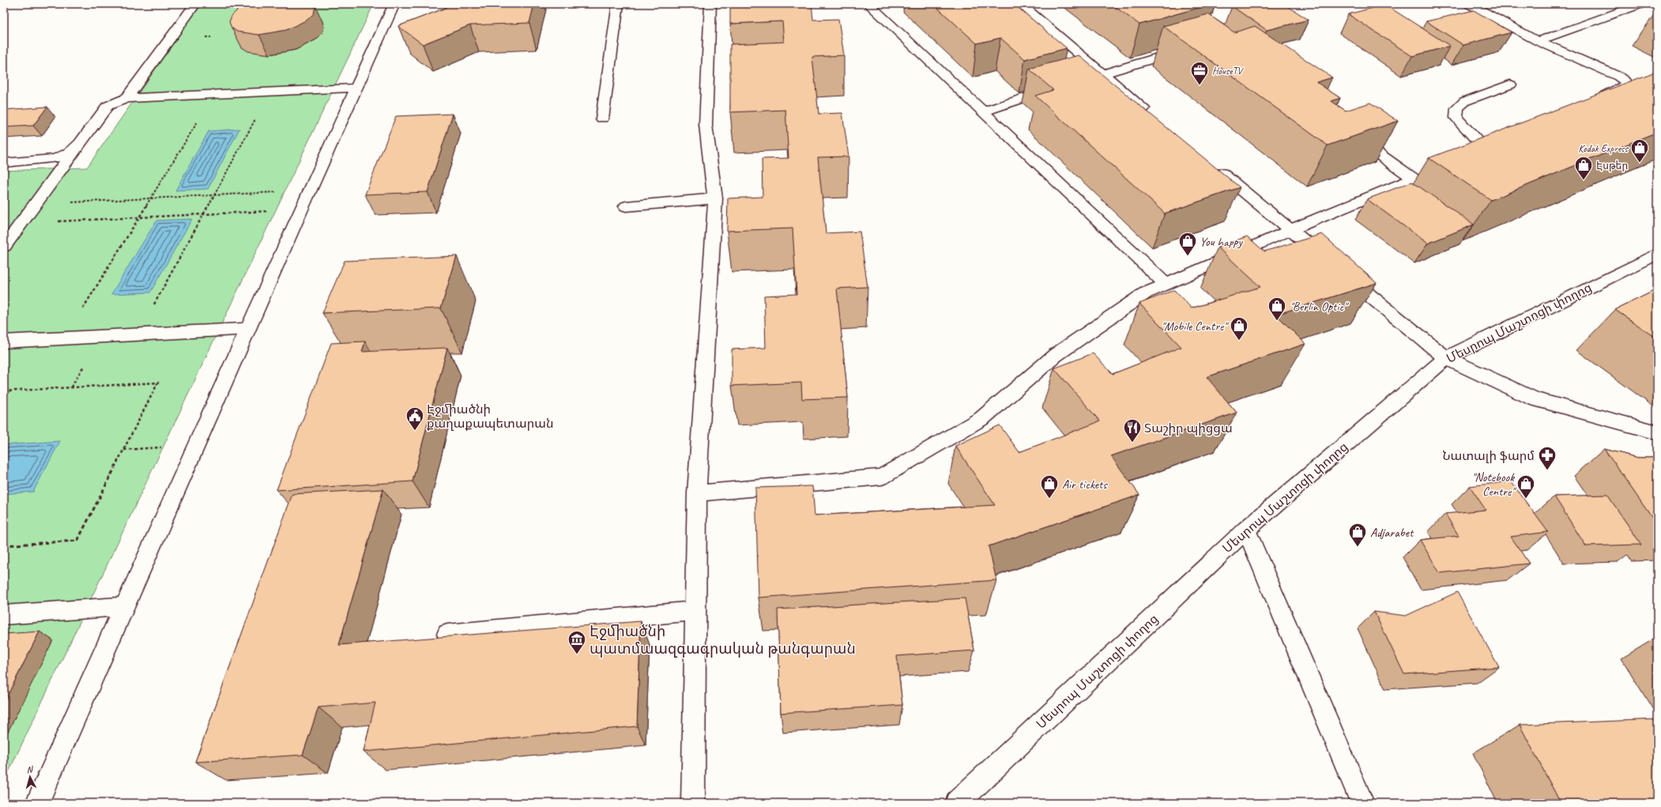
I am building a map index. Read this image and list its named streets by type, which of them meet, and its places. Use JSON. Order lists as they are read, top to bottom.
{
  "streets": {
    "street": ["Մեսրոպ Մաշտոցի փողոց"]
  },
  "places": {
    "office": ["HouseTV"],
    "shop": [
      "Kodak Express",
      "Էսթեր",
      "You happy",
      "\"Berlin Optic\"",
      "\"Mobile Centre\"",
      "Air tickets",
      "\"Notebook Centre\"",
      "Adjarabet"
    ],
    "public building": ["Էջմիածնի քաղաքապետարան"],
    "restaurant": ["Տաշիր պիցցա"],
    "pharmacy": ["Նատալի ֆարմ"],
    "museum": ["Էջմիածնի պատմաազգագրական թանգարան"]
  },
  "north": "top"
}
